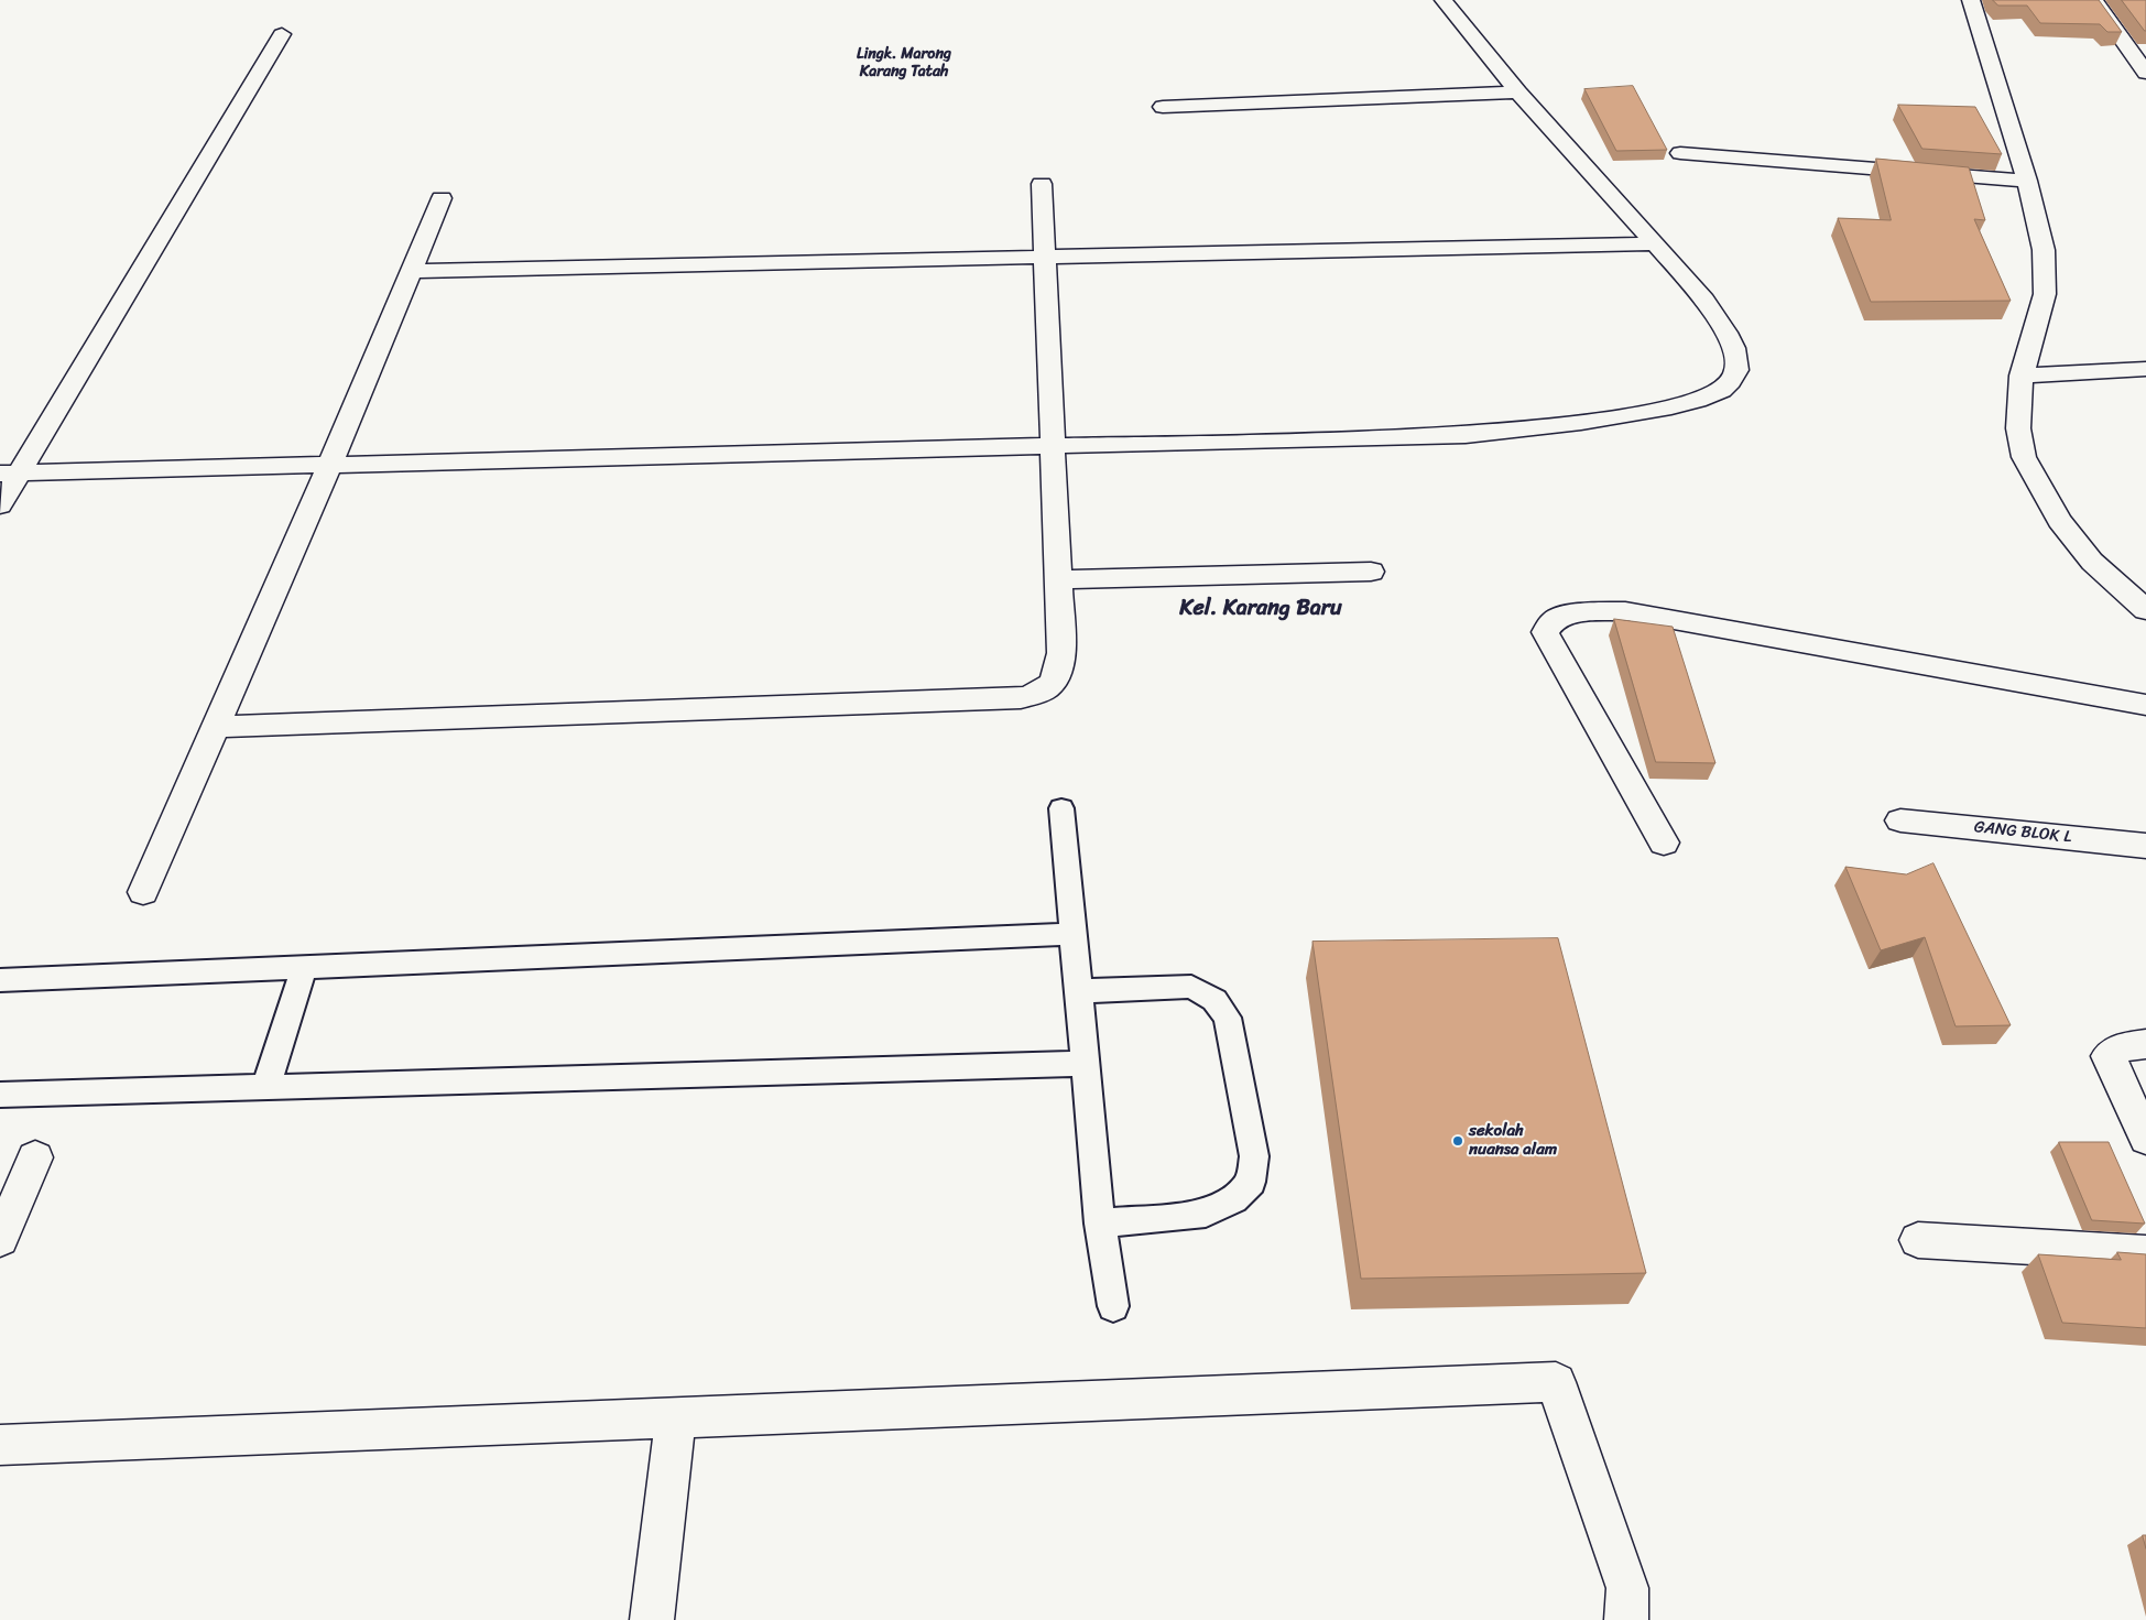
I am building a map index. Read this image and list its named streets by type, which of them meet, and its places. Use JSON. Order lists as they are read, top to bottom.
{
  "streets": {
    "street": ["GANG BLOK L"]
  },
  "districts": ["Lingk. Marong Karang Tatah", "Kel. Karang Baru"],
  "places": ["sekolah nuansa alam"]
}
